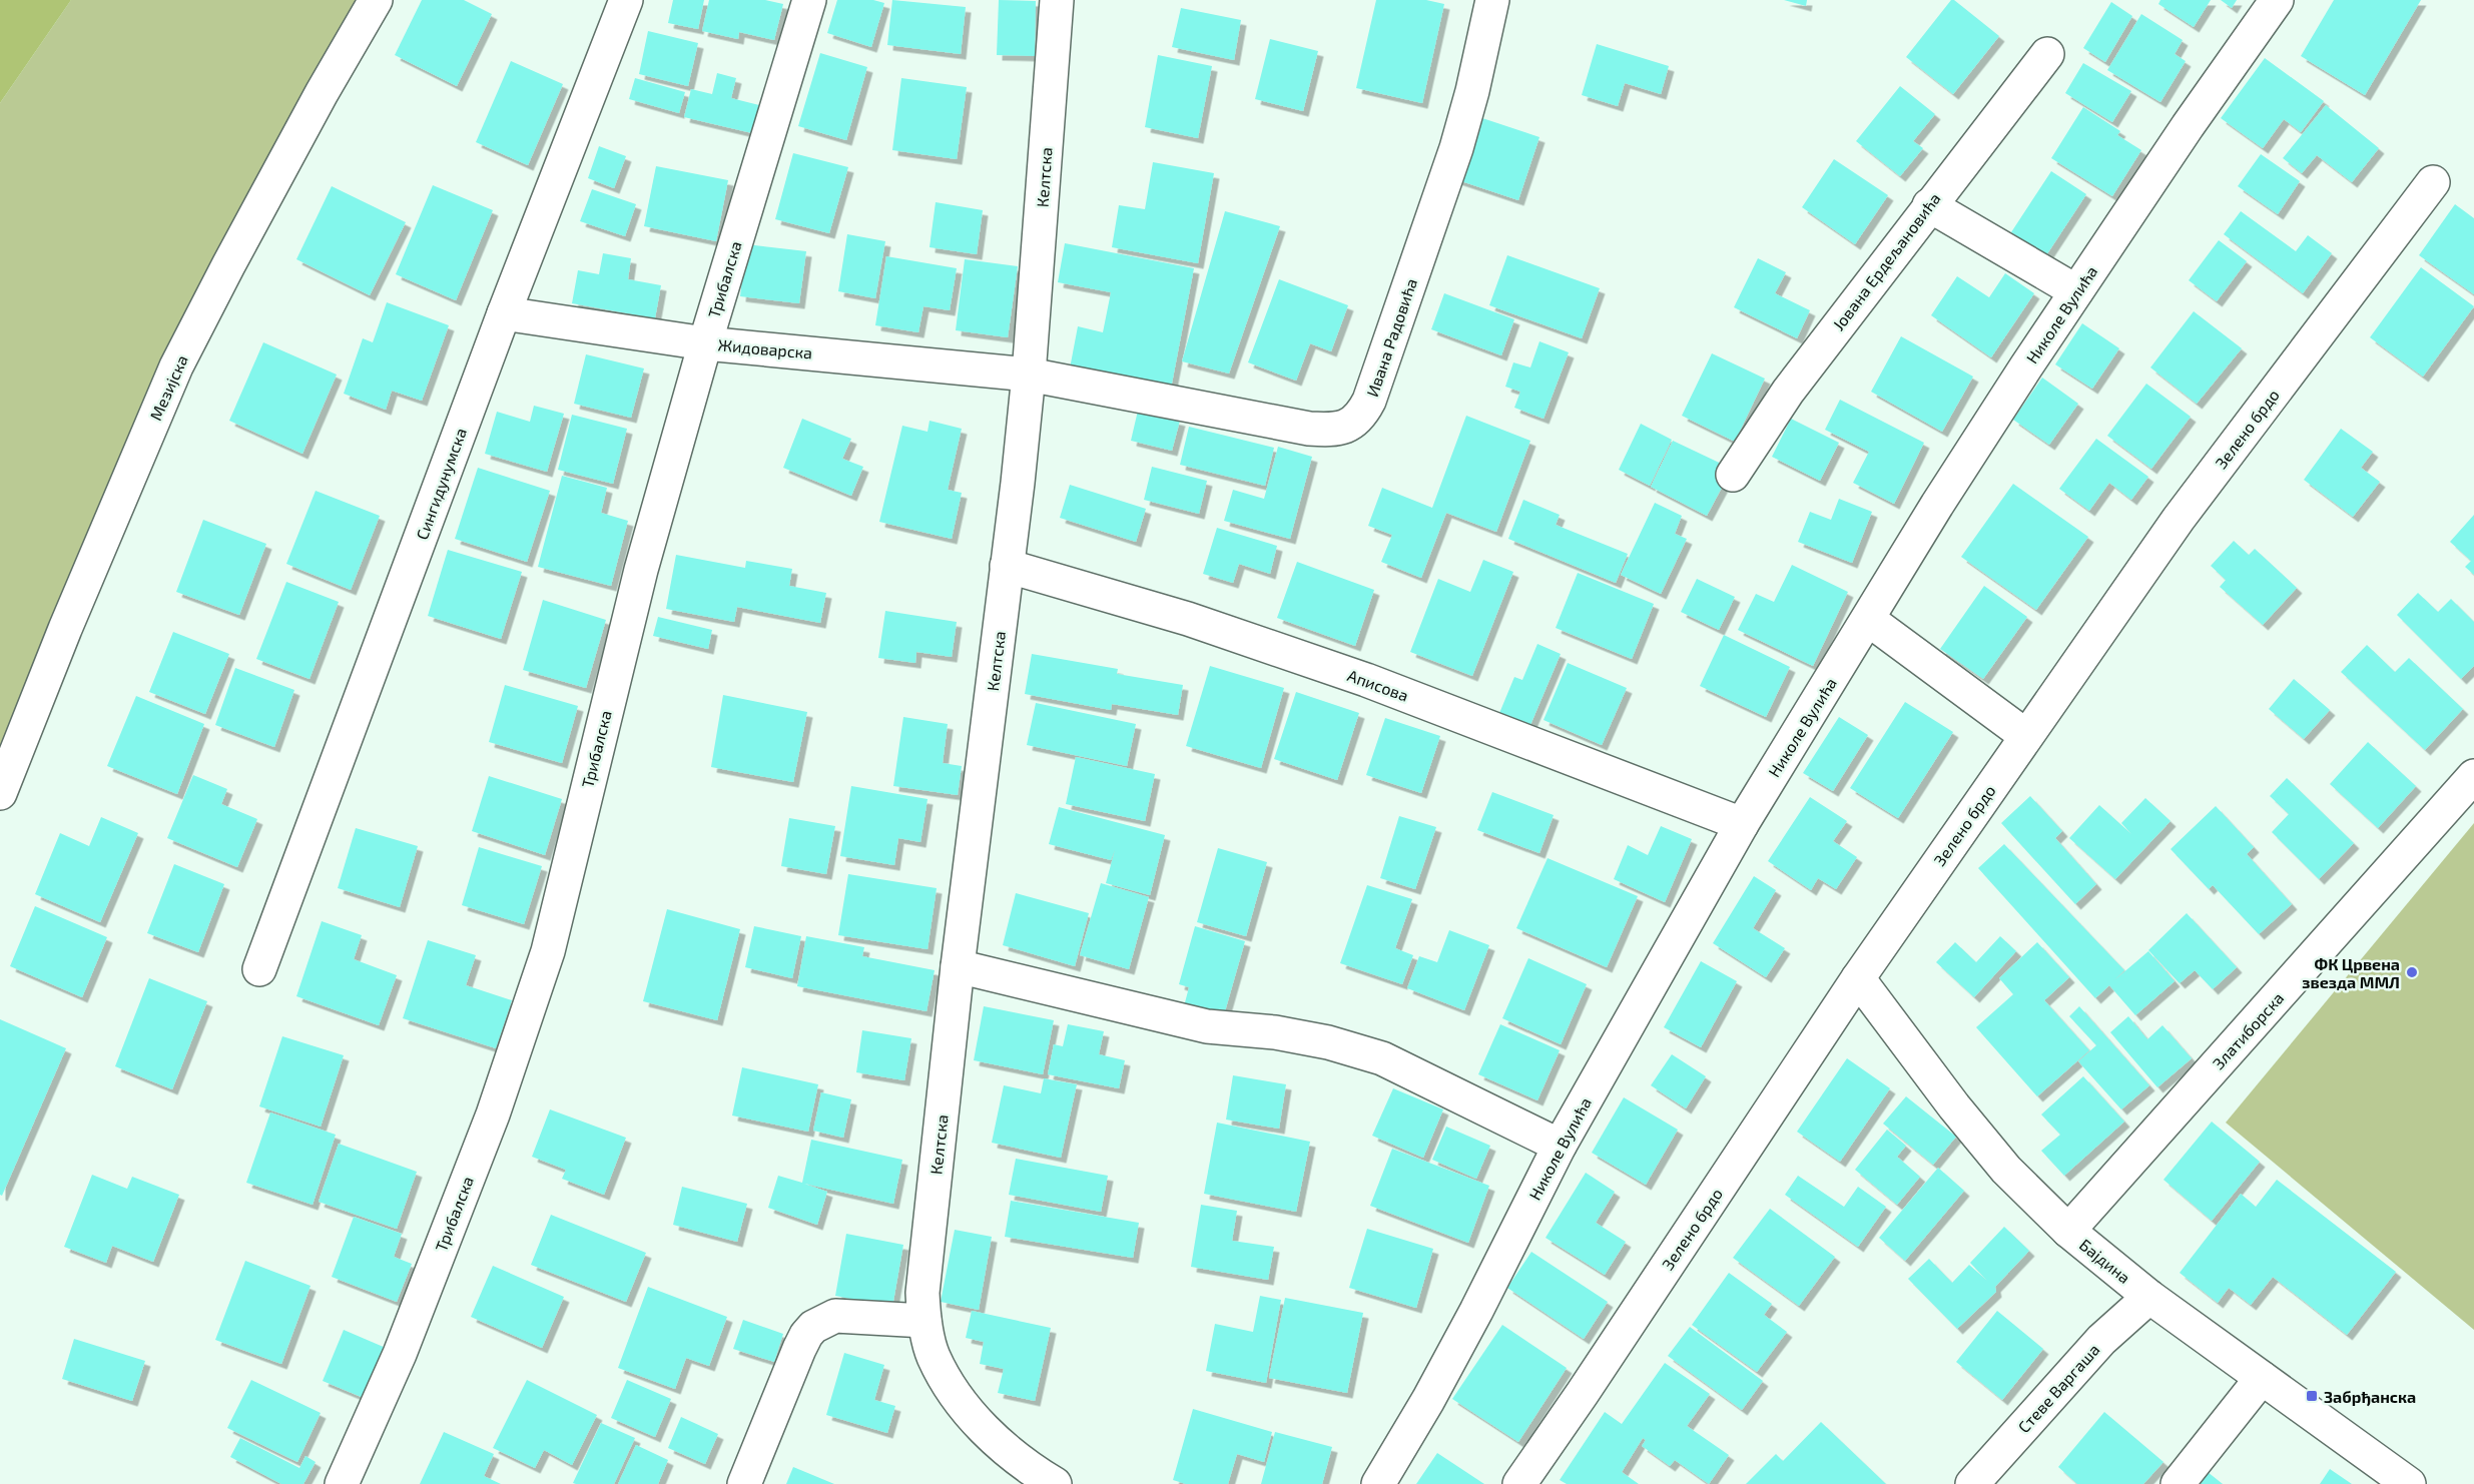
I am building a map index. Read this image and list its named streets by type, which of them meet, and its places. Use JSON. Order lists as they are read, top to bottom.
{
  "streets": {
    "street": [
      "Келтска",
      "Јована Ердељановића",
      "Трибалска",
      "Николе Вулића",
      "Ивана Радовића",
      "Жидоварска",
      "Мезијска",
      "Зелено брдо",
      "Сингидунумска",
      "Аписова",
      "Златиборска",
      "Бајдина",
      "Стеве Варгаша"
    ]
  },
  "crossings": [
    ["Келтска", "Ивана Радовића"],
    ["Келтска", "Жидоварска"],
    ["Келтска", "Аписова"],
    ["Трибалска", "Жидоварска"],
    ["Николе Вулића", "Аписова"],
    ["Ивана Радовића", "Жидоварска"],
    ["Жидоварска", "Сингидунумска"],
    ["Зелено брдо", "Бајдина"],
    ["Златиборска", "Бајдина"],
    ["Бајдина", "Стеве Варгаша"]
  ],
  "places": {
    "other": ["ФК Црвена звезда ММЛ"],
    "transit": ["Забрђанска"]
  }
}
